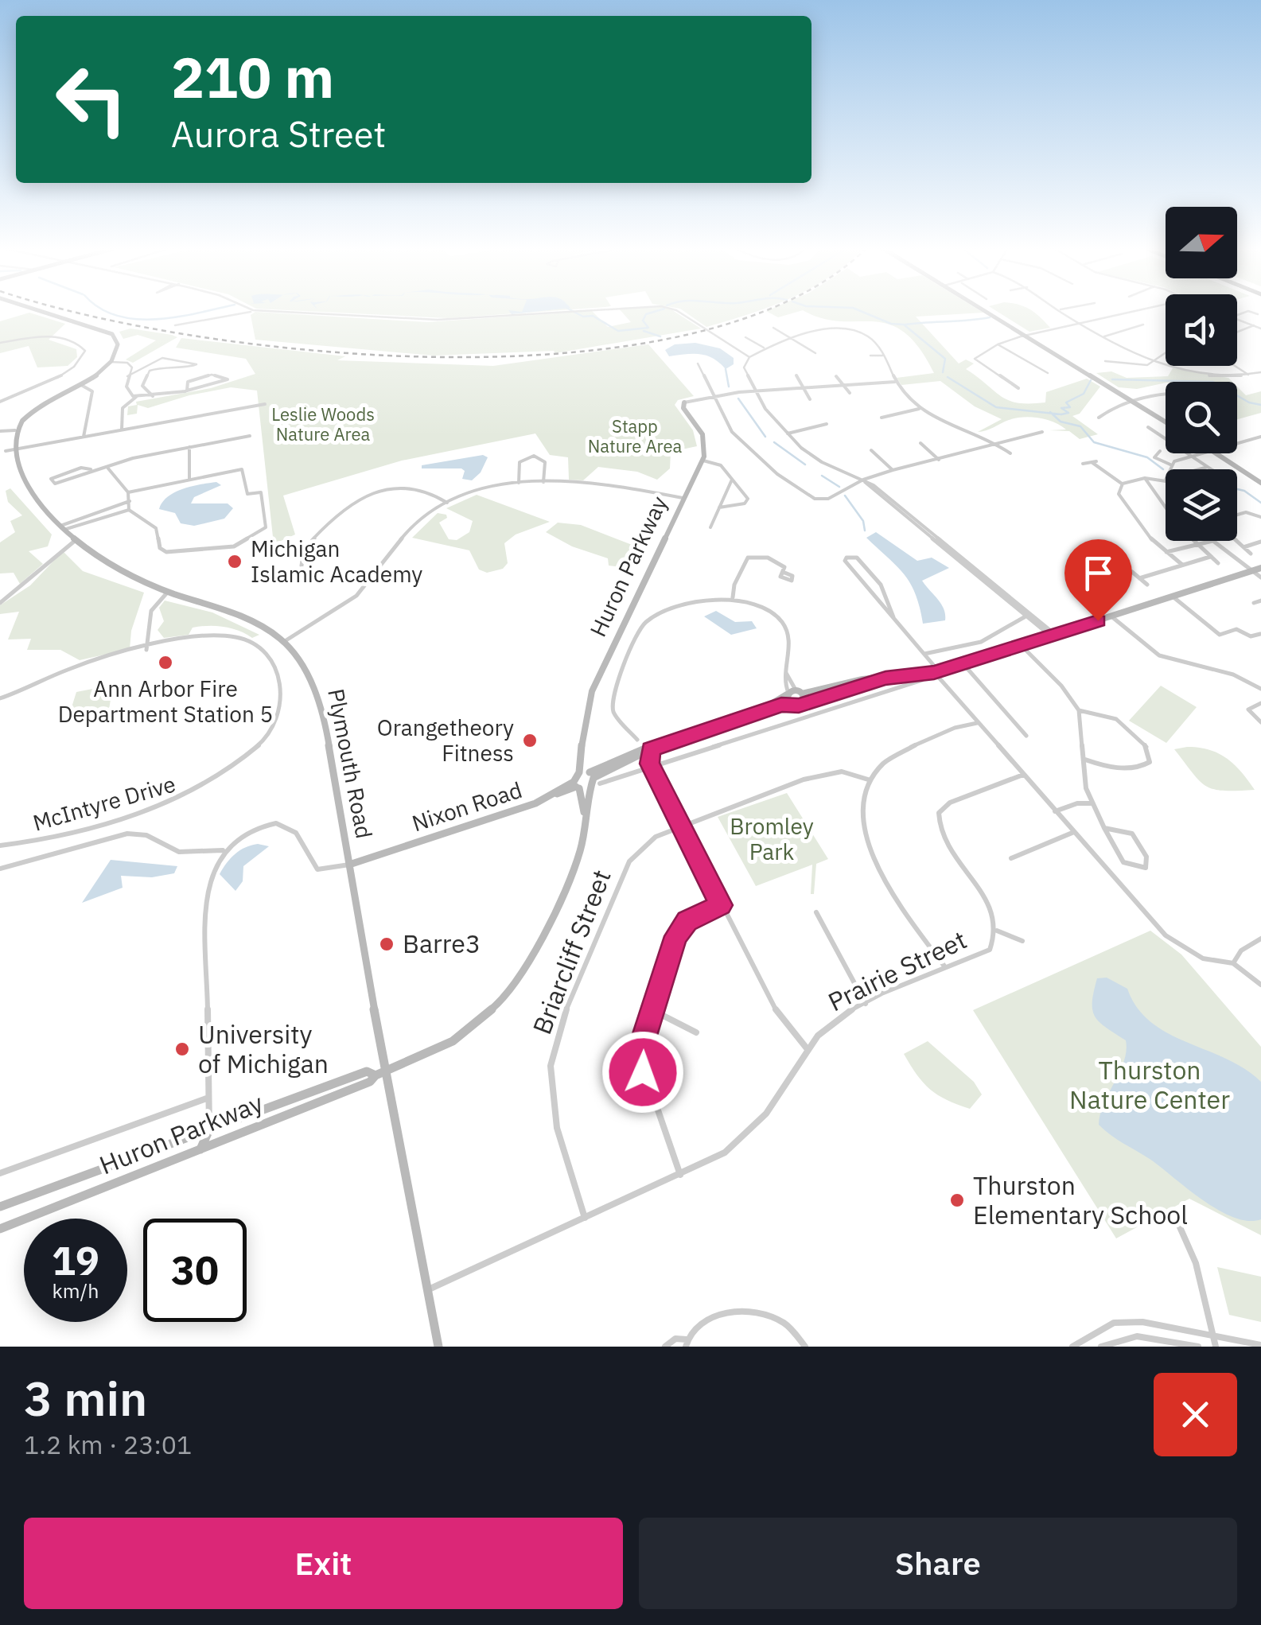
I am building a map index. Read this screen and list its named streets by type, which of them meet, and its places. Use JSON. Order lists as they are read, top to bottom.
{
  "streets": {
    "main road": ["Huron Parkway", "Plymouth Road", "Nixon Road"],
    "street": ["McIntyre Drive", "Briarcliff Street", "Prairie Street"]
  },
  "crossings": [
    ["Huron Parkway", "Plymouth Road"],
    ["Huron Parkway", "Nixon Road"],
    ["Plymouth Road", "Nixon Road"],
    ["Plymouth Road", "Prairie Street"],
    ["Briarcliff Street", "Prairie Street"]
  ],
  "parks": [
    "Leslie Woods Nature Area",
    "Stapp Nature Area",
    "Bromley Park",
    "Thurston Nature Center"
  ],
  "places": [
    "Michigan Islamic Academy",
    "Ann Arbor Fire Department Station 5",
    "Orangetheory Fitness",
    "Barre3",
    "University of Michigan",
    "Thurston Elementary School"
  ],
  "north": "right",
  "page": {
    "turn": ["210 m", "Aurora Street"],
    "speed": "19 km/h",
    "limit": "30",
    "heading": ["3 min", "1.2 km · 23:01"],
    "buttons": ["Exit", "Share"]
  }
}
